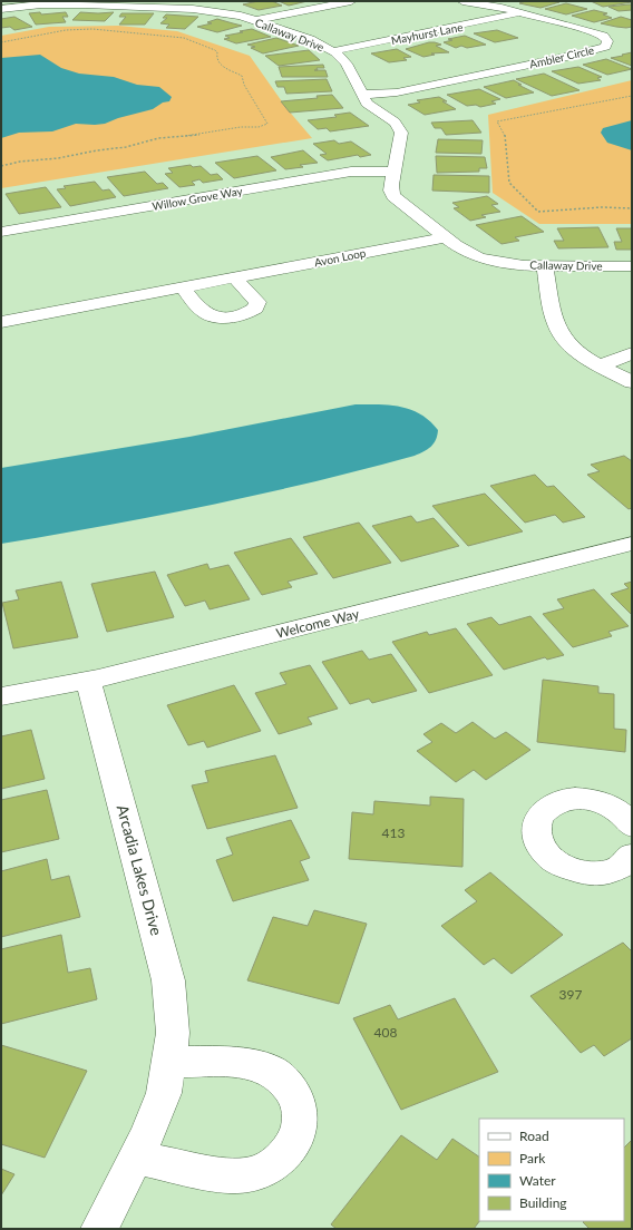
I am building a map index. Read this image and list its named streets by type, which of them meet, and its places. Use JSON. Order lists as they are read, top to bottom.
{
  "streets": {
    "street": [
      "Mayhurst Lane",
      "Callaway Drive",
      "Ambler Circle",
      "Willow Grove Way",
      "Avon Loop",
      "Welcome Way",
      "Arcadia Lakes Drive"
    ]
  },
  "crossings": [
    ["Mayhurst Lane", "Callaway Drive"],
    ["Mayhurst Lane", "Ambler Circle"],
    ["Callaway Drive", "Ambler Circle"],
    ["Callaway Drive", "Willow Grove Way"],
    ["Callaway Drive", "Avon Loop"],
    ["Welcome Way", "Arcadia Lakes Drive"]
  ],
  "house_numbers": ["413", "397", "408"],
  "legend": [
    "Road",
    "Park",
    "Water",
    "Building"
  ]
}
